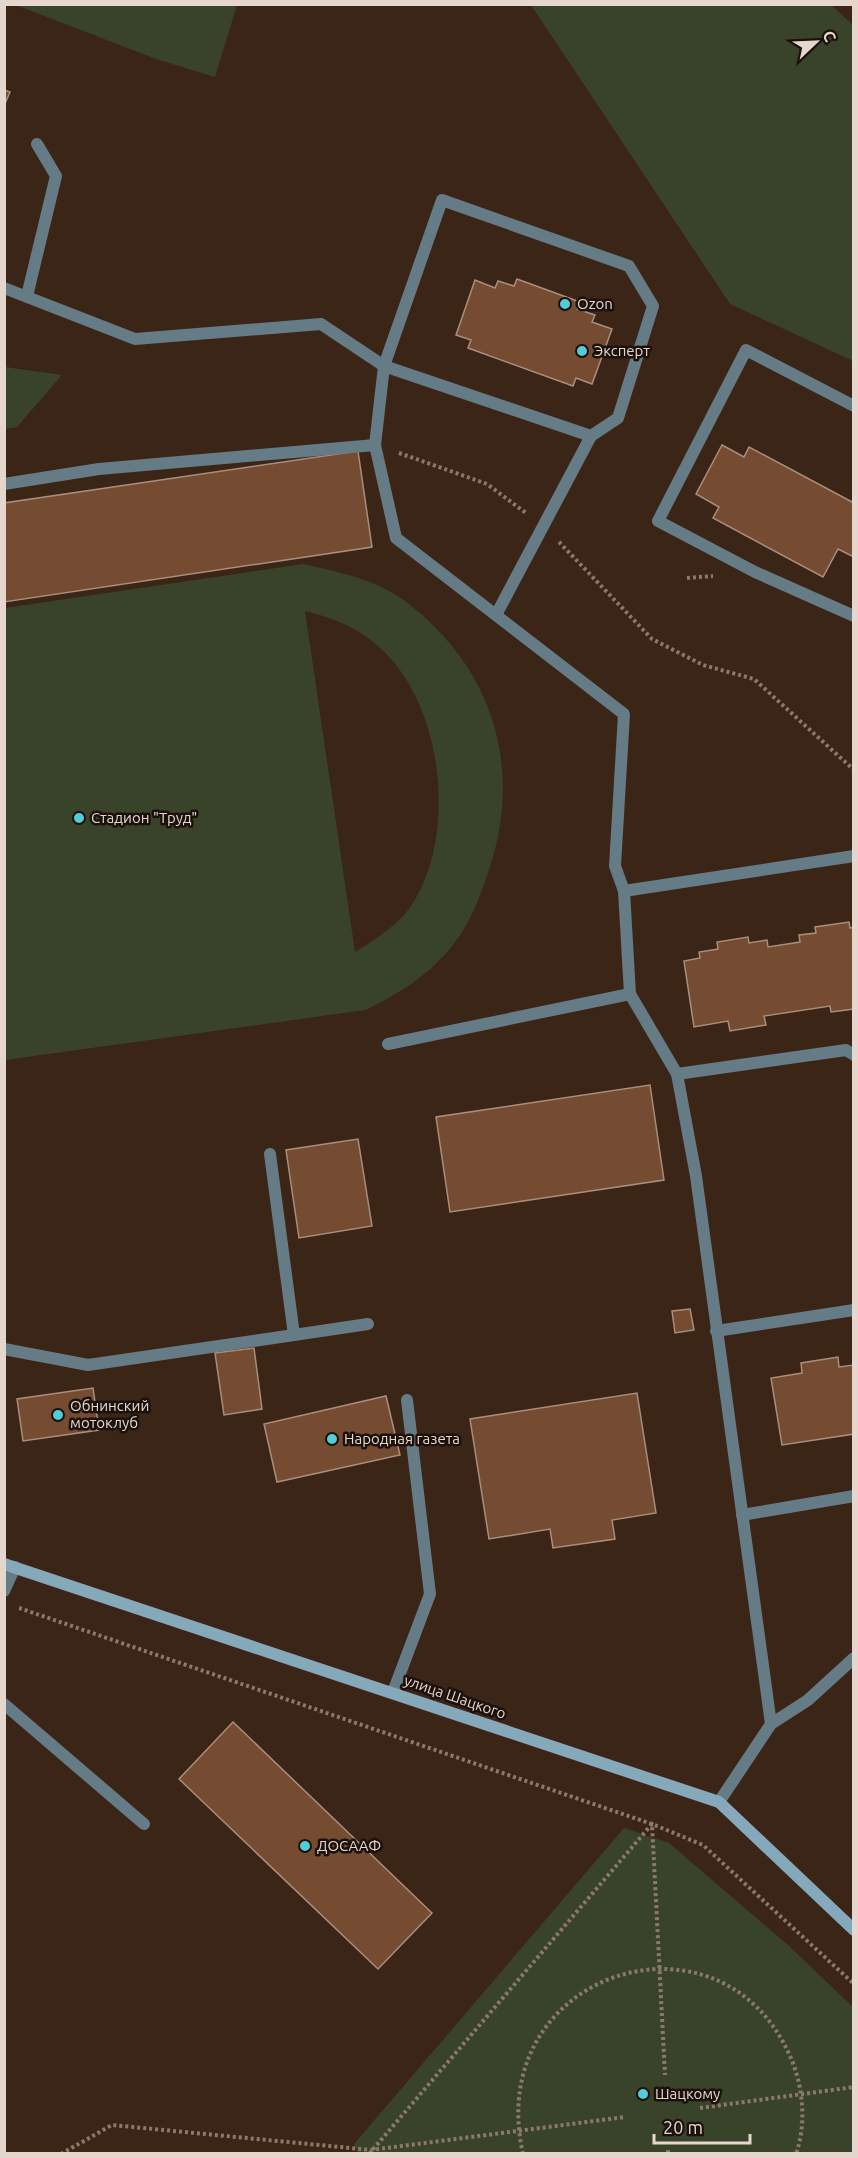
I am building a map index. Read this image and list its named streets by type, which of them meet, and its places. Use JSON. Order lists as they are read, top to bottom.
{
  "streets": {
    "street": ["улица Шацкого"]
  },
  "places": [
    "Ozon",
    "Эксперт",
    "Стадион \"Труд\"",
    "Обнинский мотоклуб",
    "Народная газета",
    "ДОСААФ",
    "Шацкому"
  ],
  "scale_bar": "20 m",
  "north": "top right"
}
